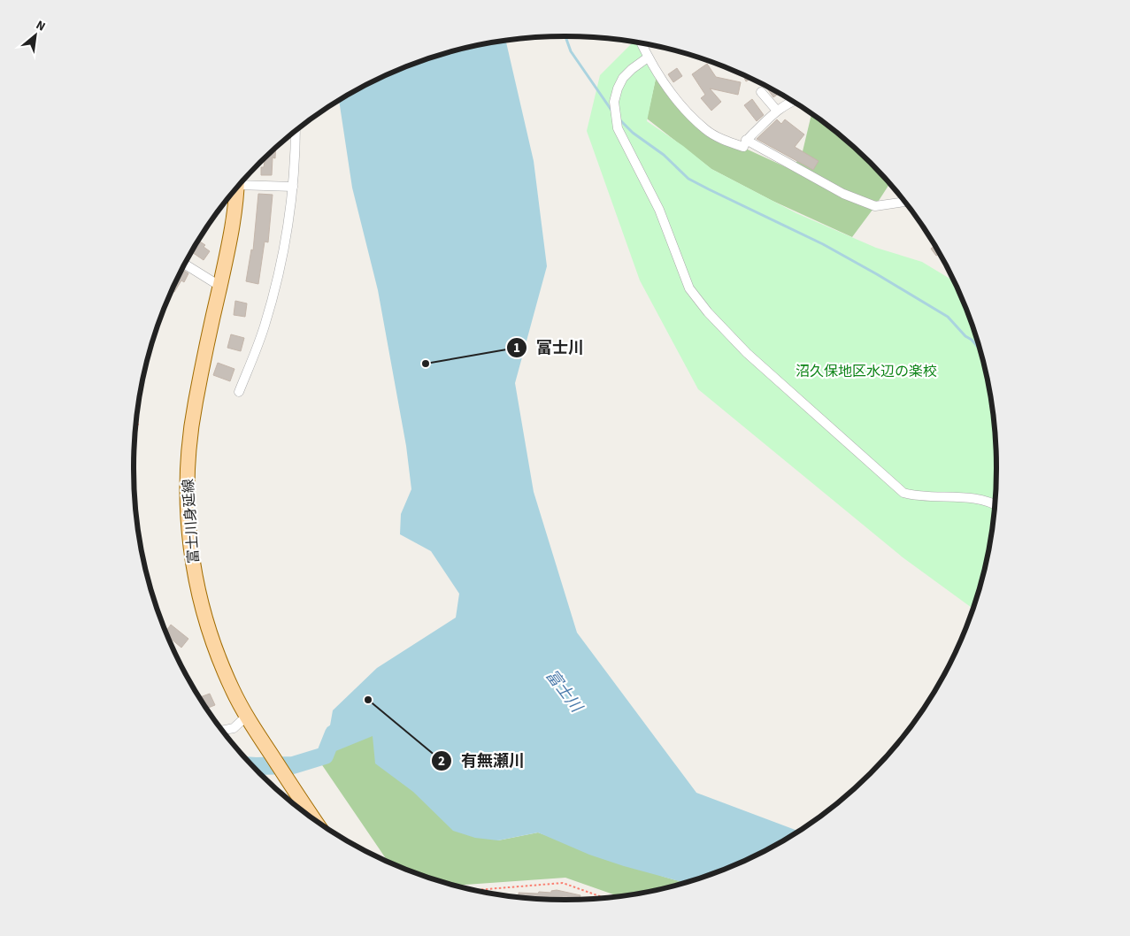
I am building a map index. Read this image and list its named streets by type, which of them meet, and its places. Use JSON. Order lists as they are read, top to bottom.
{
  "streets": {
    "main road": ["富士川身延線"]
  },
  "water": ["富士川"],
  "parks": ["沼久保地区水辺の楽校"],
  "places": ["富士川", "有無瀬川"],
  "north": "top right"
}
